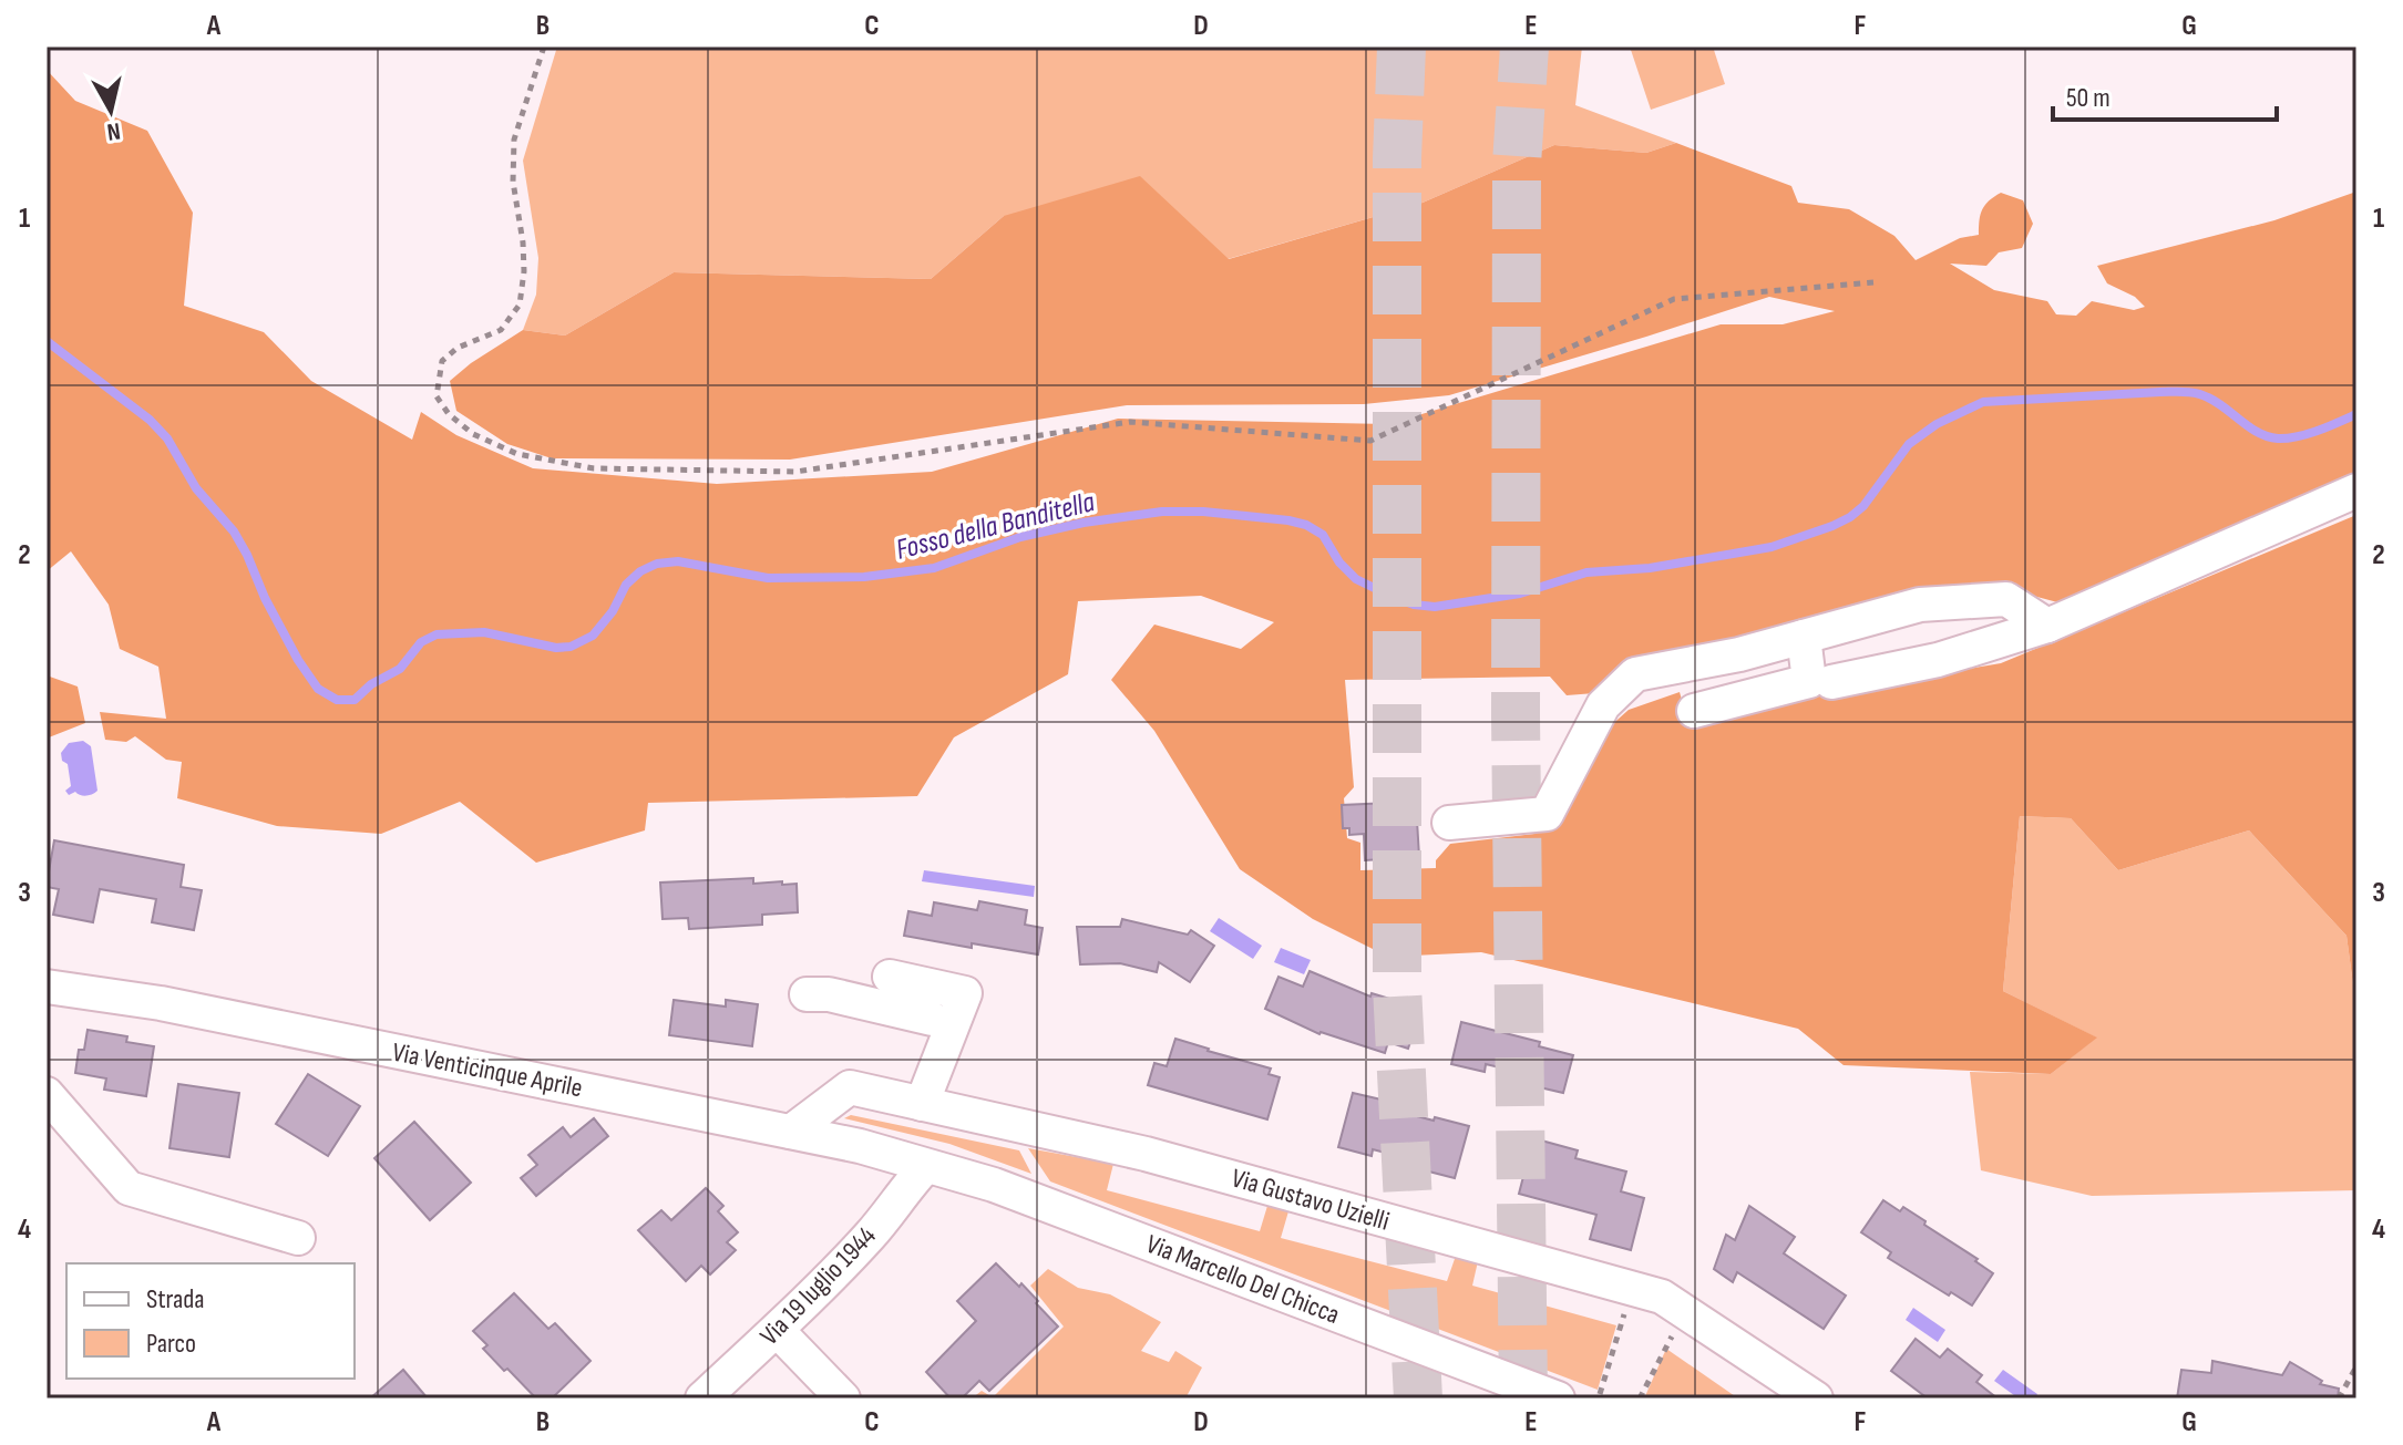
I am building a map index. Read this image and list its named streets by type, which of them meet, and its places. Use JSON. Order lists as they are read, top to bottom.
{
  "streets": {
    "street": [
      "Via Venticinque Aprile",
      "Via Gustavo Uzielli",
      "Via Marcello Del Chicca",
      "Via 19 luglio 1944"
    ]
  },
  "crossings": [
    ["Via Venticinque Aprile", "Via Gustavo Uzielli"],
    ["Via Venticinque Aprile", "Via Marcello Del Chicca"],
    ["Via Venticinque Aprile", "Via 19 luglio 1944"],
    ["Via Marcello Del Chicca", "Via 19 luglio 1944"]
  ],
  "water": ["Fosso della Banditella"],
  "legend": ["Strada", "Parco"],
  "scale_bar": "50 m",
  "north": "bottom",
  "grid": {
    "columns": [
      "A",
      "B",
      "C",
      "D",
      "E",
      "F",
      "G"
    ],
    "rows": [
      "1",
      "2",
      "3",
      "4"
    ]
  }
}
